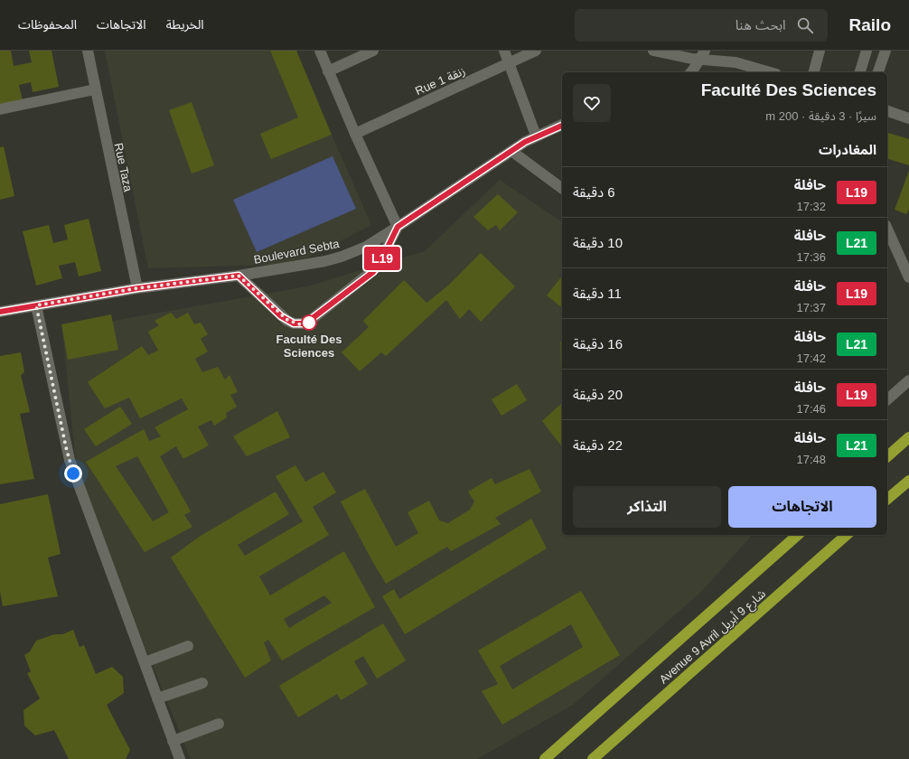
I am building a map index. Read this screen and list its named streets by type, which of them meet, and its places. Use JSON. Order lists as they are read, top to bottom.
{
  "streets": {
    "highway": ["Avenue 9 Avril شارع 9 أبريل"],
    "street": ["Rue 1 زنقة", "Rue Taza", "Boulevard Sebta"]
  },
  "crossings": [
    ["Rue Taza", "Boulevard Sebta"]
  ],
  "places": ["Faculté Des Sciences"],
  "lines": ["bus line L19"],
  "page": {
    "header": "Railo",
    "search": "ابحث هنا",
    "nav": ["الخريطة", "الاتجاهات", "المحفوظات"],
    "on_map": "L19",
    "heading": [
      ["Faculté Des Sciences", "سيرًا · 3 دقيقة · 200 m"],
      "المغادرات"
    ],
    "list": [
      {
        "mark": "L19",
        "name": "حافلة",
        "note": "17:32",
        "value": "6 دقيقة"
      },
      {
        "mark": "L21",
        "name": "حافلة",
        "note": "17:36",
        "value": "10 دقيقة"
      },
      {
        "mark": "L19",
        "name": "حافلة",
        "note": "17:37",
        "value": "11 دقيقة"
      },
      {
        "mark": "L21",
        "name": "حافلة",
        "note": "17:42",
        "value": "16 دقيقة"
      },
      {
        "mark": "L19",
        "name": "حافلة",
        "note": "17:46",
        "value": "20 دقيقة"
      },
      {
        "mark": "L21",
        "name": "حافلة",
        "note": "17:48",
        "value": "22 دقيقة"
      }
    ],
    "buttons": ["الاتجاهات", "التذاكر"]
  }
}
